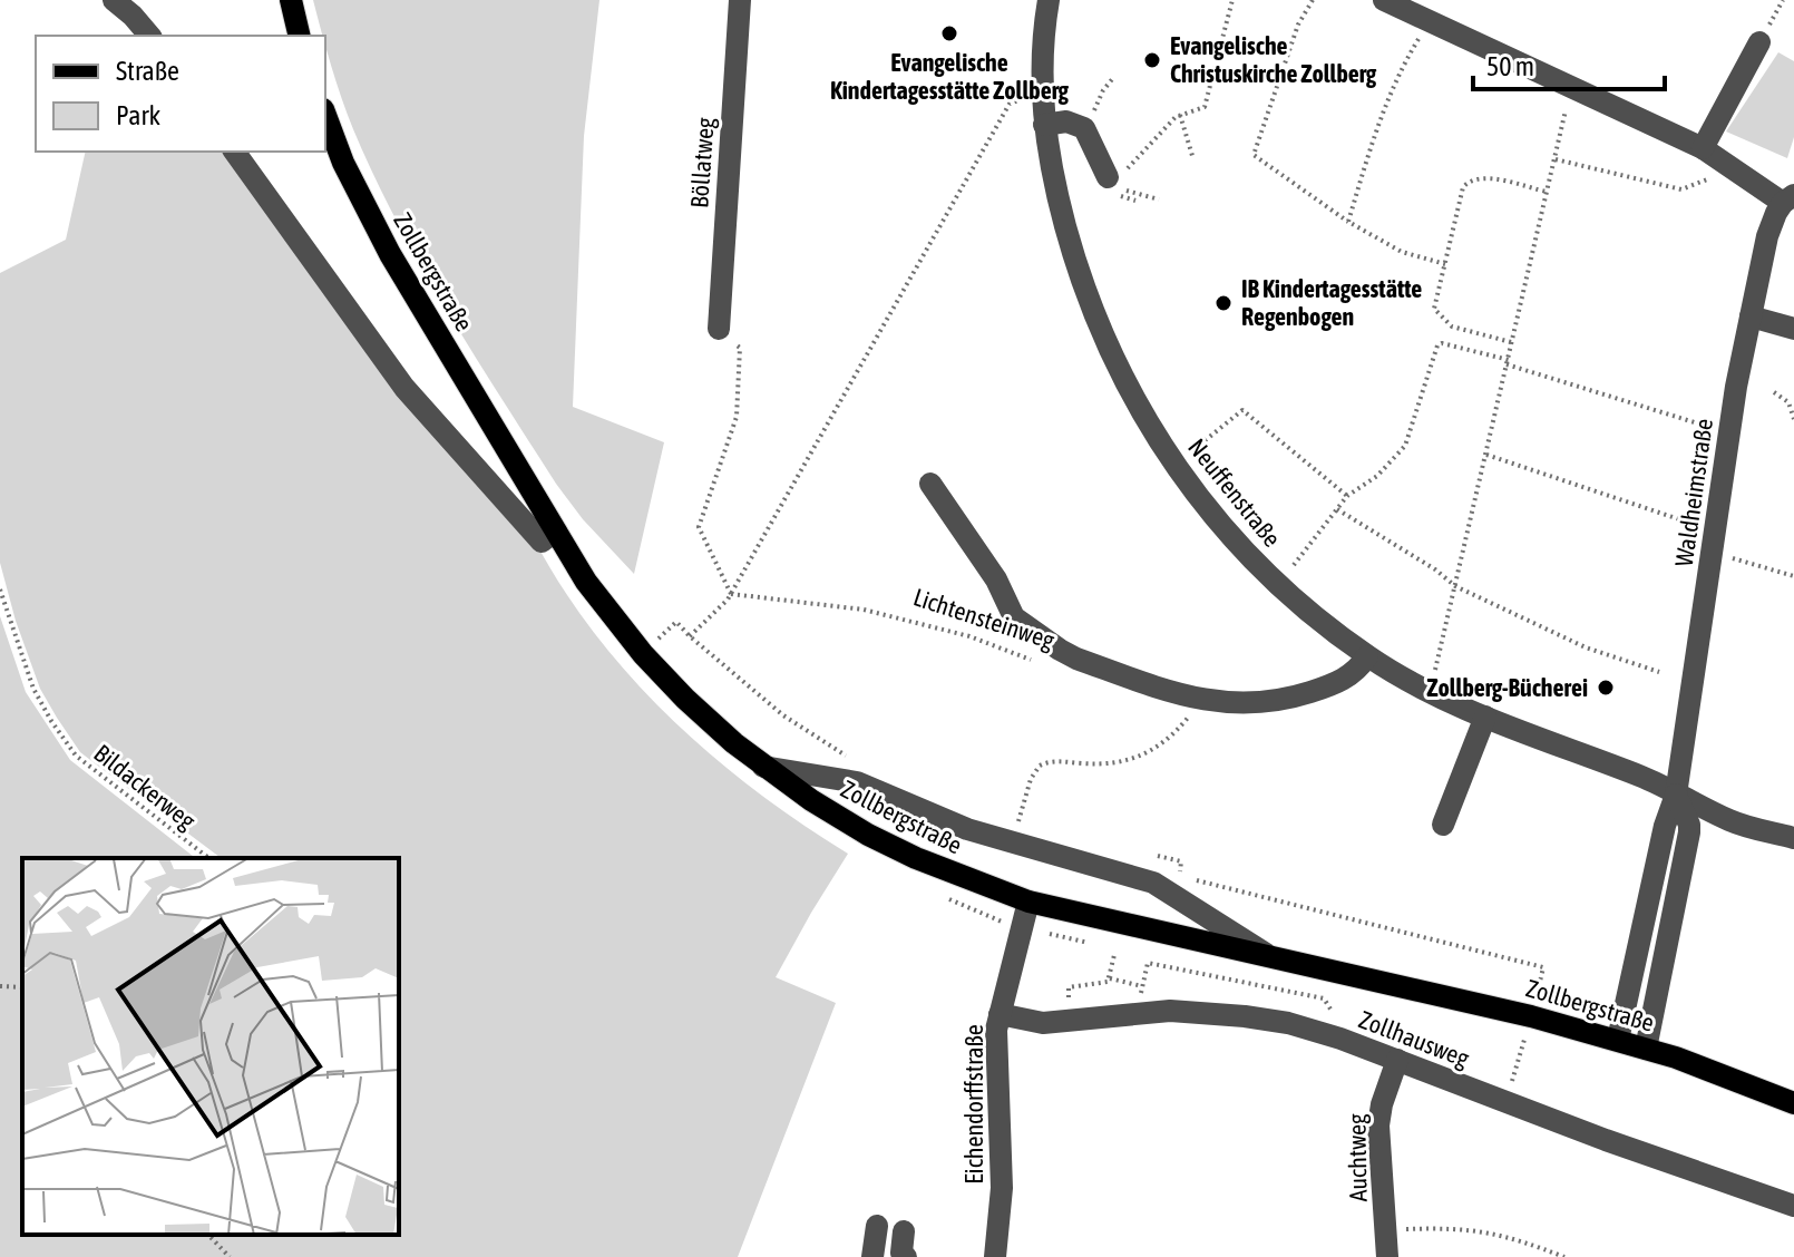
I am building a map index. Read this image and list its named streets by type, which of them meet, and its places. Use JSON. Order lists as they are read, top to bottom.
{
  "streets": {
    "main road": ["Zollbergstraße"],
    "street": [
      "Böllatweg",
      "Neuffenstraße",
      "Waldheimstraße",
      "Lichtensteinweg",
      "Zollhausweg",
      "Eichendorffstraße",
      "Auchtweg"
    ],
    "path": ["Bildackerweg"]
  },
  "crossings": [
    ["Zollbergstraße", "Waldheimstraße"],
    ["Zollbergstraße", "Eichendorffstraße"],
    ["Neuffenstraße", "Waldheimstraße"],
    ["Neuffenstraße", "Lichtensteinweg"],
    ["Zollhausweg", "Eichendorffstraße"],
    ["Zollhausweg", "Auchtweg"]
  ],
  "places": [
    "Evangelische Kindertagesstätte Zollberg",
    "Evangelische Christuskirche Zollberg",
    "IB Kindertagesstätte Regenbogen",
    "Zollberg-Bücherei"
  ],
  "legend": ["Straße", "Park"],
  "scale_bar": "50 m"
}
